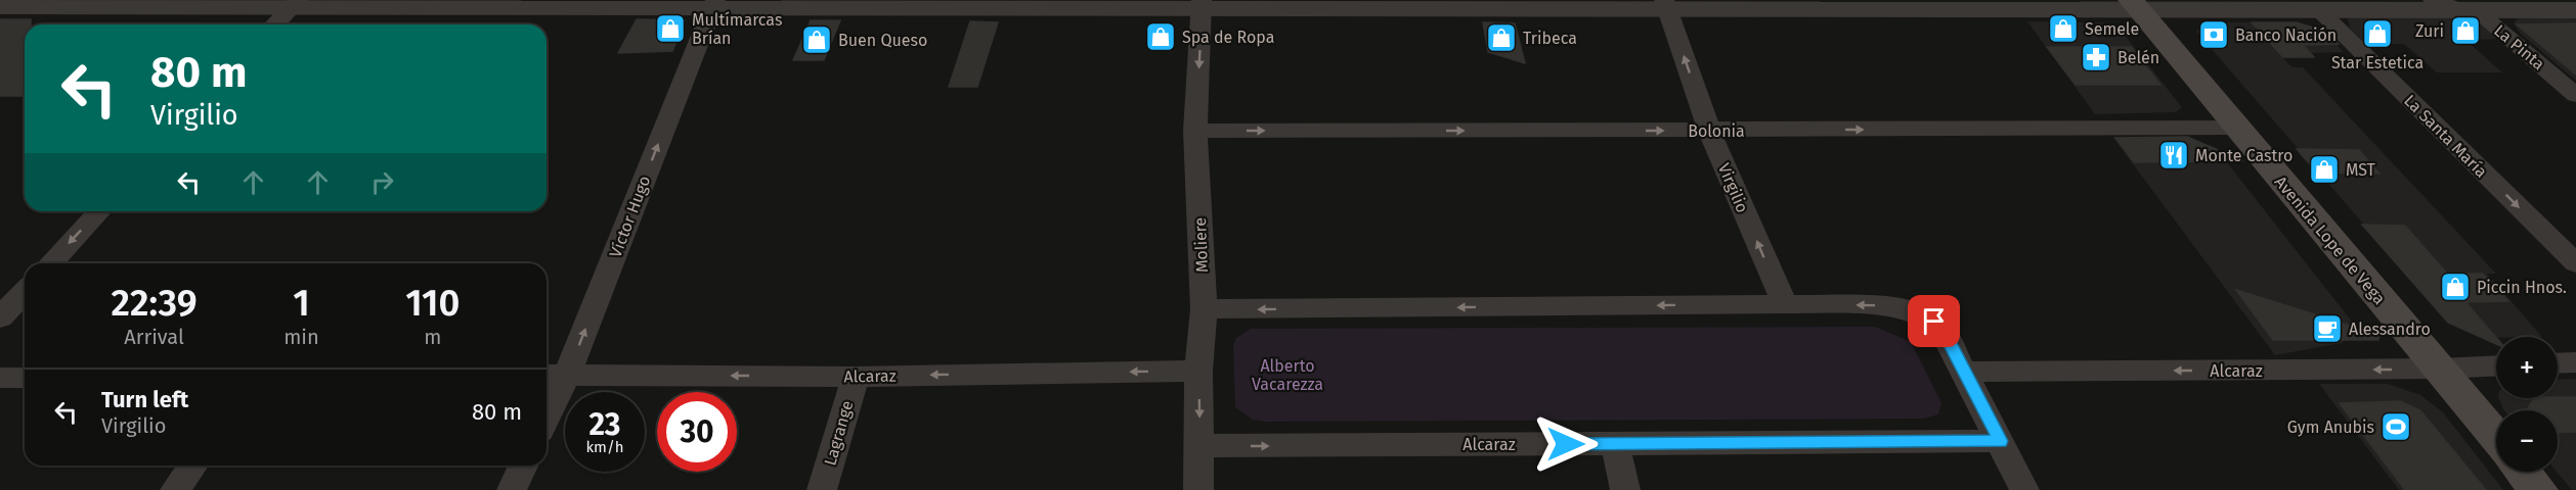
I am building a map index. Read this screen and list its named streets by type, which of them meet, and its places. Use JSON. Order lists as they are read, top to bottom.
{
  "streets": {
    "main road": ["Avenida Lope de Vega"],
    "street": [
      "La Pinta",
      "Bolonia",
      "La Santa María",
      "Virgilio",
      "Víctor Hugo",
      "Moliere",
      "Alcaraz",
      "Lagrange"
    ]
  },
  "crossings": [
    ["Bolonia", "Virgilio"],
    ["Bolonia", "Avenida Lope de Vega"],
    ["Bolonia", "Moliere"],
    ["Víctor Hugo", "Alcaraz"],
    ["Avenida Lope de Vega", "Alcaraz"],
    ["Moliere", "Alcaraz"],
    ["Alcaraz", "Lagrange"]
  ],
  "one_way": [
    "La Santa María",
    "Virgilio",
    "Víctor Hugo",
    "Moliere"
  ],
  "parks": ["Alberto Vacarezza"],
  "places": {
    "shop": [
      "Multímarcas Brían",
      "Semele",
      "Zuri",
      "Star Estetica",
      "Spa de Ropa",
      "Tribeca",
      "Buen Queso",
      "MST",
      "Piccin Hnos."
    ],
    "bank": ["Banco Nación"],
    "pharmacy": ["Belén"],
    "restaurant": ["Monte Castro"],
    "cafe": ["Alessandro"],
    "sports": ["Gym Anubis"]
  },
  "page": {
    "turn": ["80 m", "Virgilio"],
    "eta": [
      "22:39",
      "Arrival",
      "1",
      "min",
      "110",
      "m"
    ],
    "map_buttons": ["+", "−"],
    "list": [
      {
        "name": "Turn left",
        "note": "Virgilio",
        "value": "80 m"
      }
    ],
    "speed": "23 km/h",
    "limit": "30"
  }
}
